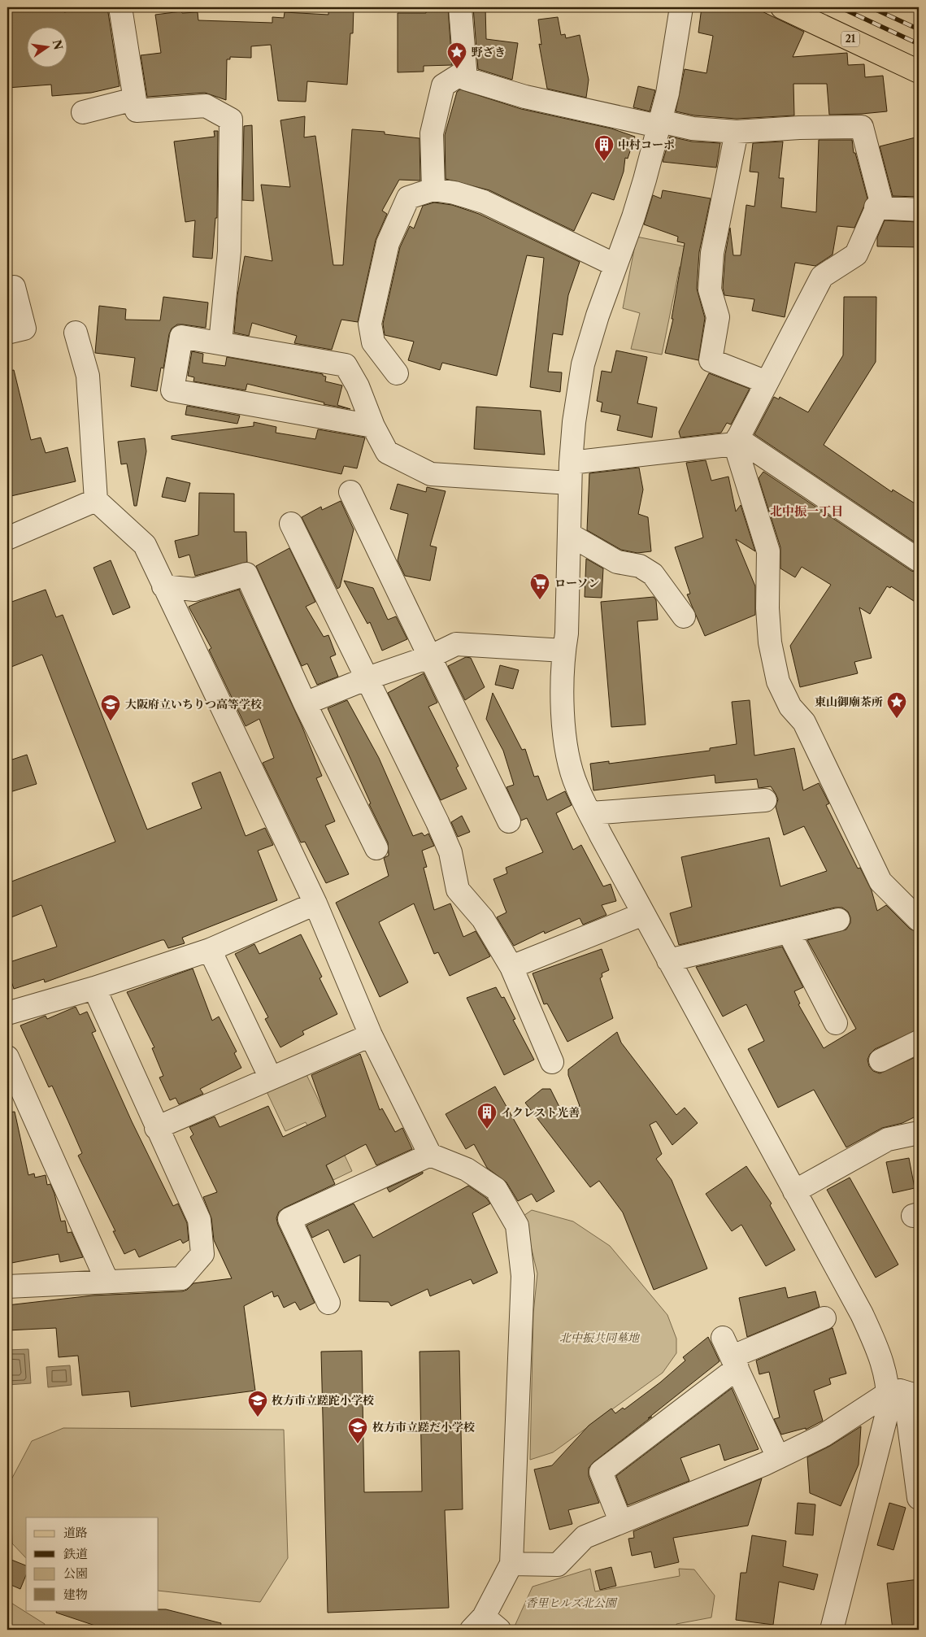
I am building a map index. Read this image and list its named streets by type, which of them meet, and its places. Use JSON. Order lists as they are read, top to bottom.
{
  "streets": {
    "main road": ["21"]
  },
  "districts": ["北中振一丁目"],
  "parks": ["北中振共同墓地", "香里ヒルズ北公園"],
  "places": {
    "place": ["野ざき", "東山御廟茶所"],
    "building": ["中村コーポ", "イクレスト光善"],
    "supermarket": ["ローソン"],
    "school or university": ["大阪府立いちりつ高等学校", "枚方市立蹉跎小学校", "枚方市立蹉だ小学校"]
  },
  "legend": [
    "道路",
    "鉄道",
    "公園",
    "建物"
  ],
  "north": "right"
}
